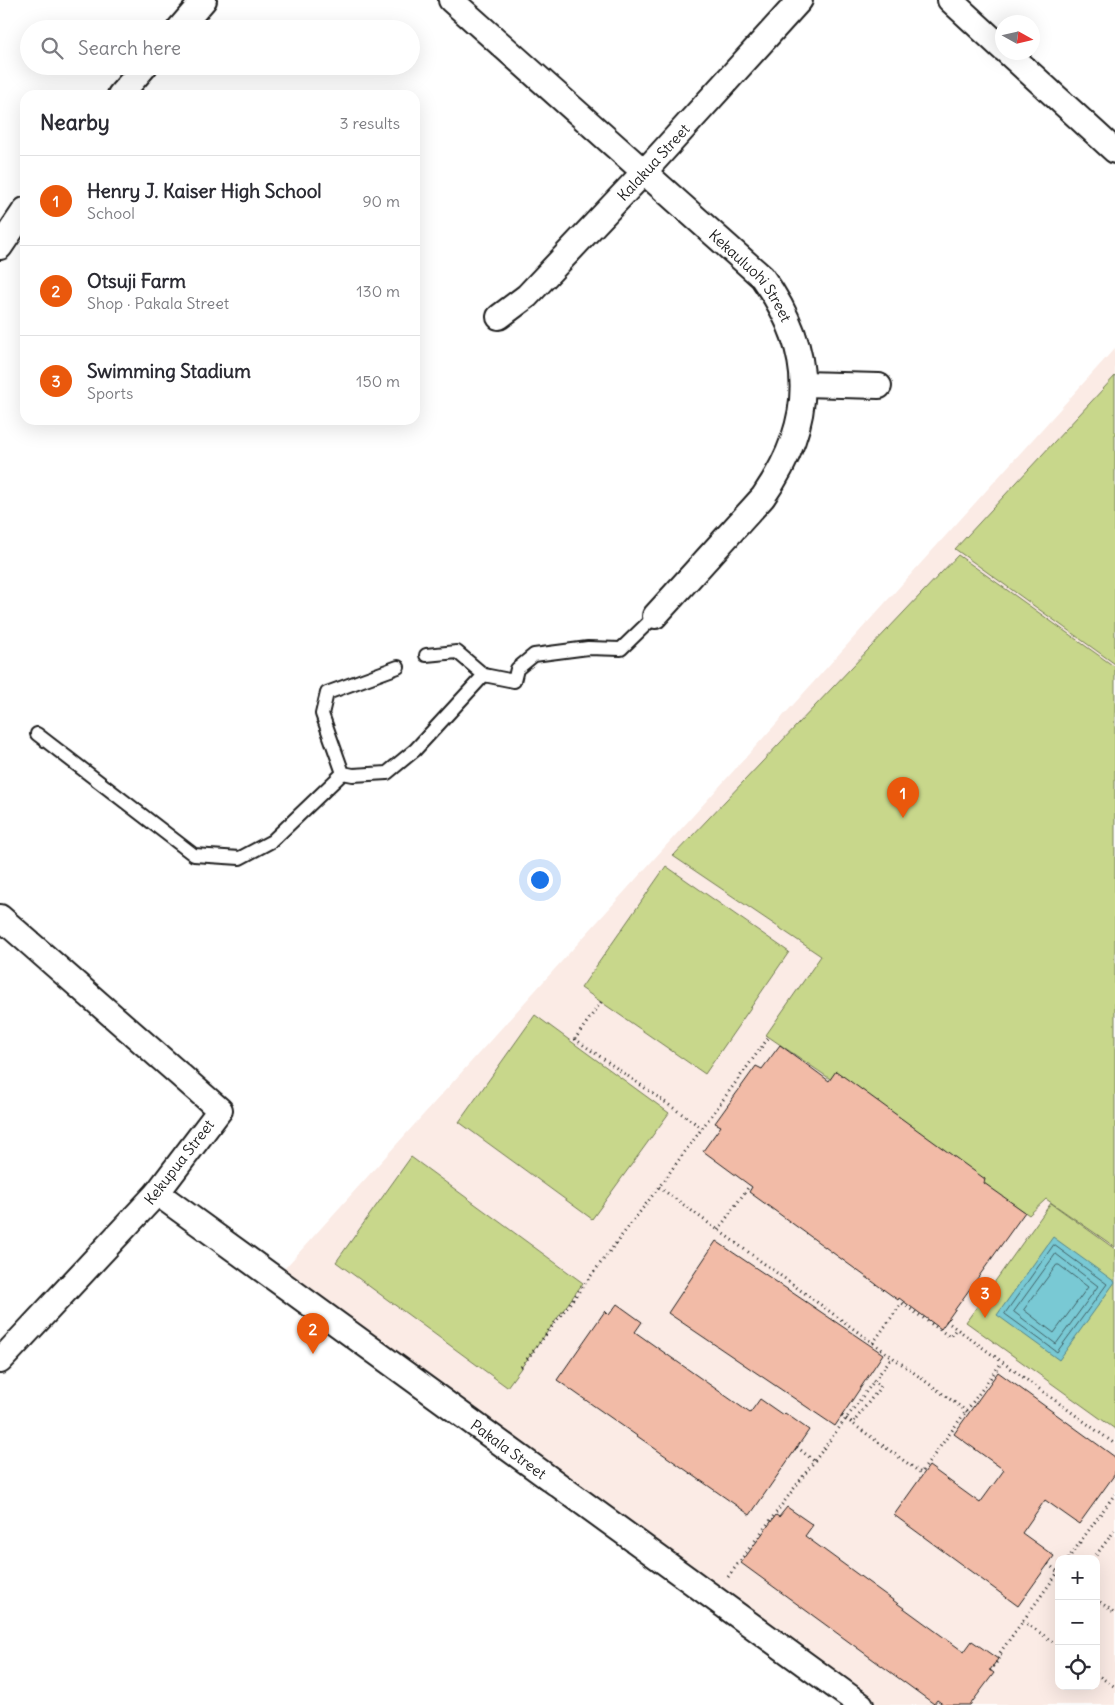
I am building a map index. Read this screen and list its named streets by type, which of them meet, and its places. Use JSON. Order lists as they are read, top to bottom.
{
  "streets": {
    "street": [
      "Kalakua Street",
      "Kekauluohi Street",
      "Kekupua Street",
      "Pakala Street"
    ]
  },
  "crossings": [
    ["Kalakua Street", "Kekauluohi Street"],
    ["Kekupua Street", "Pakala Street"]
  ],
  "north": "right",
  "page": {
    "search": "Search here",
    "heading": ["Nearby", "3 results"],
    "list": [
      {
        "mark": "1",
        "name": "Henry J. Kaiser High School",
        "note": "School",
        "value": "90 m"
      },
      {
        "mark": "2",
        "name": "Otsuji Farm",
        "note": "Shop · Pakala Street",
        "value": "130 m"
      },
      {
        "mark": "3",
        "name": "Swimming Stadium",
        "note": "Sports",
        "value": "150 m"
      }
    ],
    "pins": ["1", "3", "2"],
    "map_buttons": ["+", "−"]
  }
}
